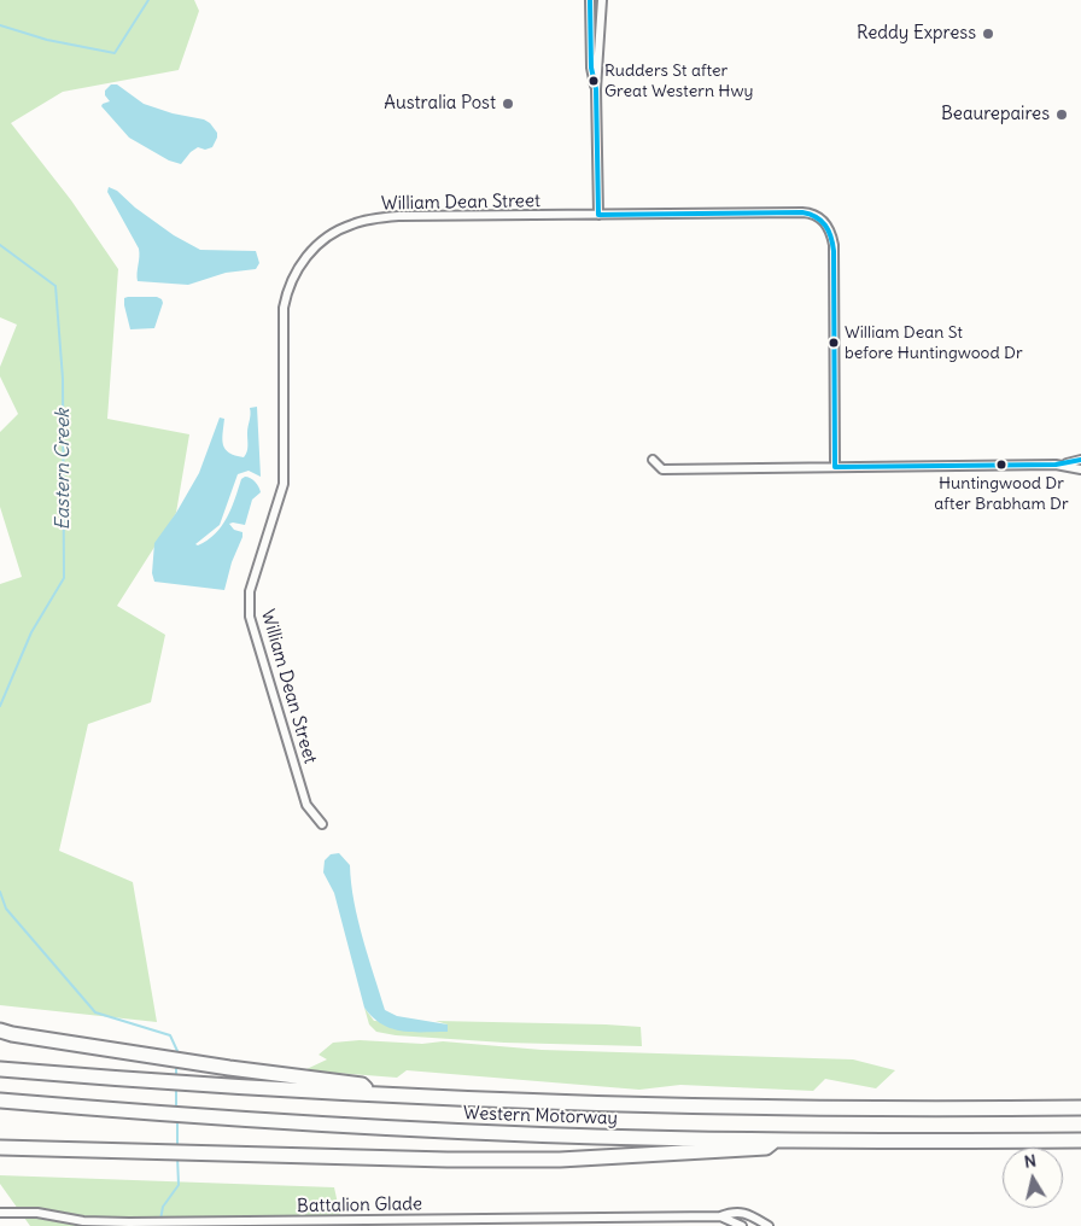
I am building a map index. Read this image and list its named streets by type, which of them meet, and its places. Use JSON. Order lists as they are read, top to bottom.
{
  "streets": {
    "highway": ["Western Motorway"],
    "street": ["William Dean Street", "Battalion Glade"]
  },
  "water": ["Eastern Creek"],
  "places": [
    "Reddy Express",
    "Rudders St after Great Western Hwy",
    "Australia Post",
    "Beaurepaires",
    "William Dean St before Huntingwood Dr",
    "Huntingwood Dr after Brabham Dr"
  ],
  "north": "top"
}
